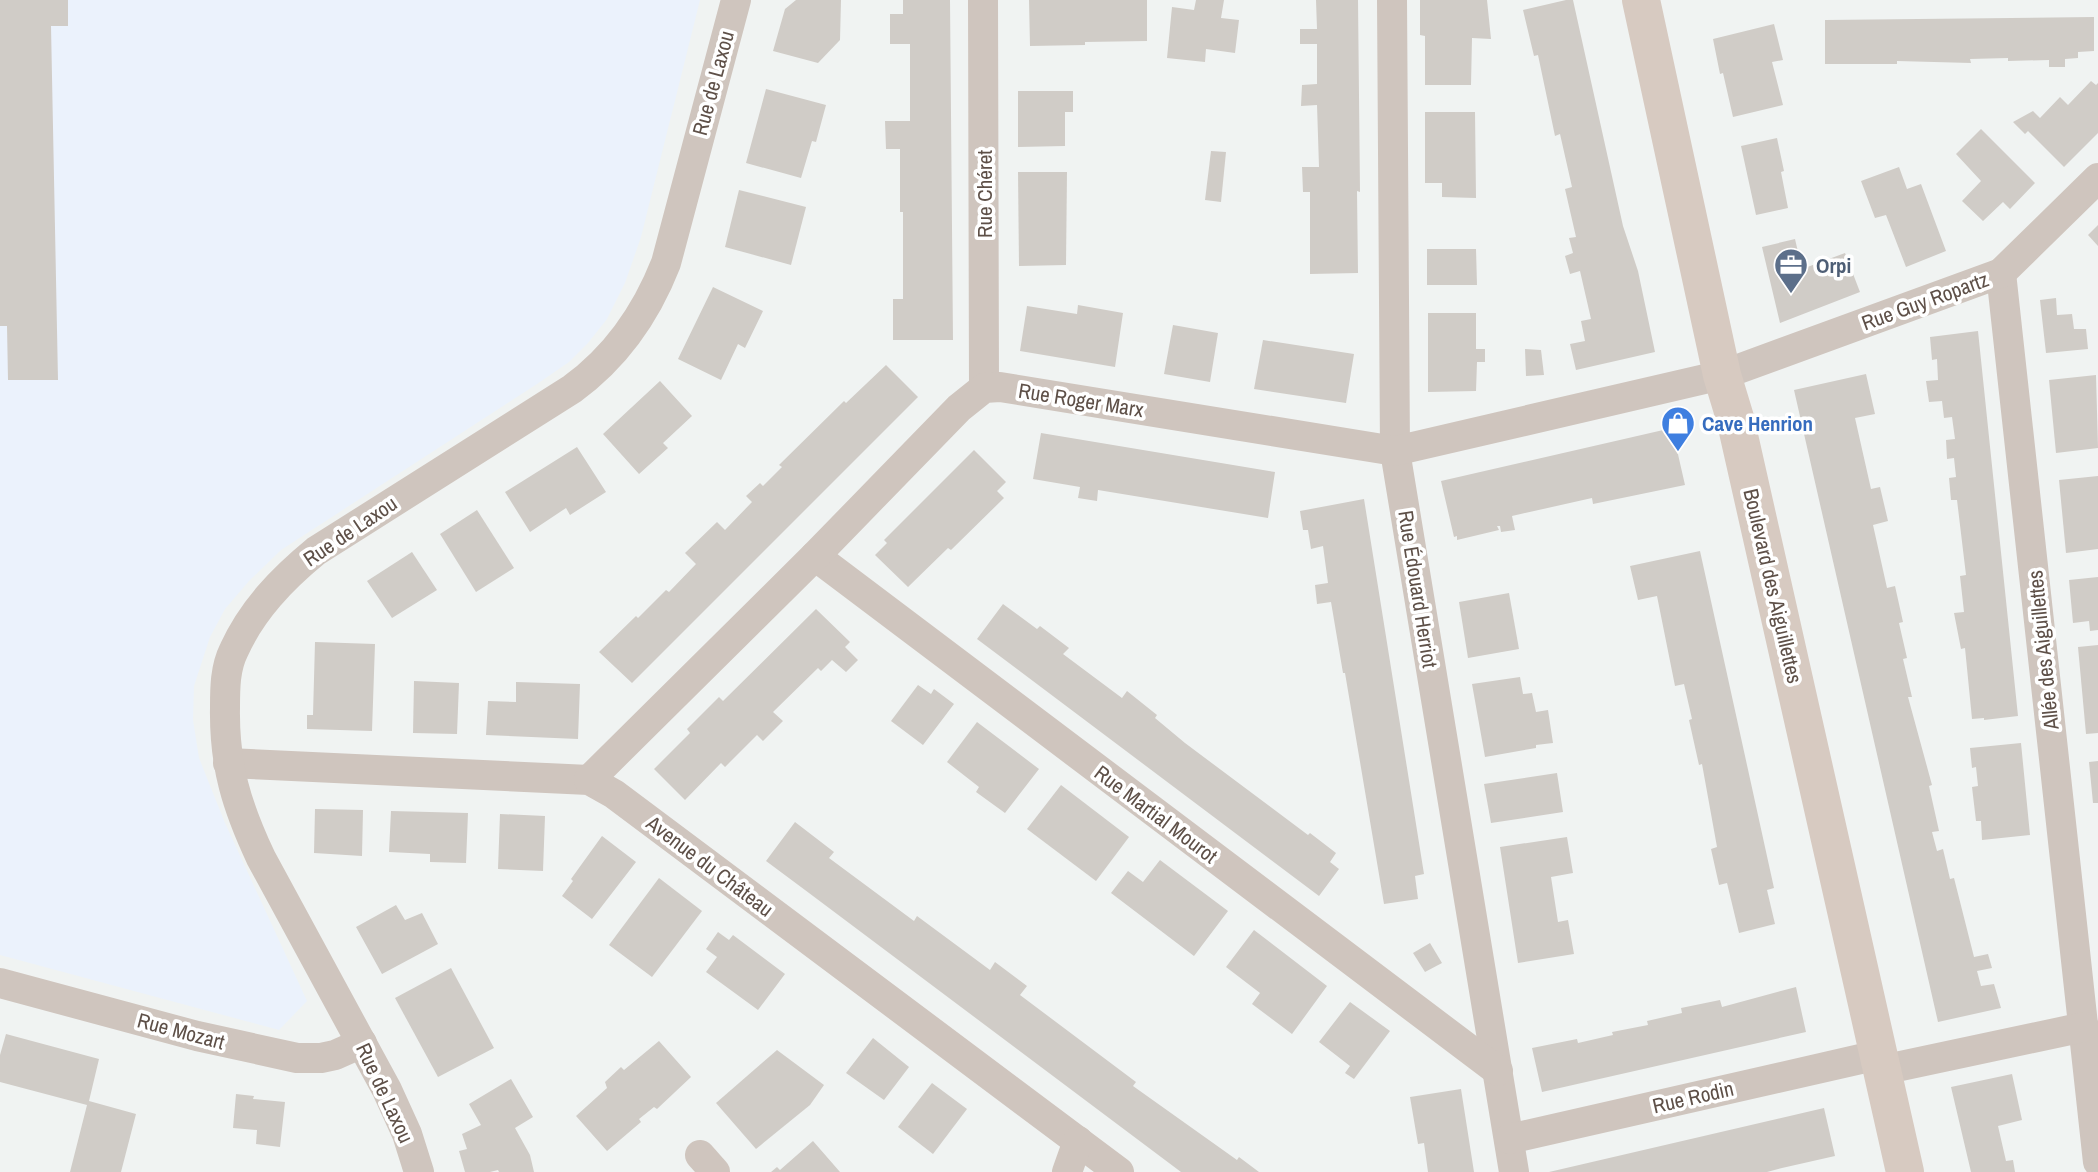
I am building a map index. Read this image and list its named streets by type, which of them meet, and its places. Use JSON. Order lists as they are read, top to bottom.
{
  "streets": {
    "main road": ["Boulevard des Aiguillettes"],
    "street": [
      "Rue de Laxou",
      "Rue Chéret",
      "Rue Guy Ropartz",
      "Rue Roger Marx",
      "Rue Édouard Herriot",
      "Allée des Aiguillettes",
      "Rue Martial Mourot",
      "Avenue du Château",
      "Rue Mozart",
      "Rue Rodin"
    ]
  },
  "crossings": [
    ["Rue de Laxou", "Avenue du Château"],
    ["Rue de Laxou", "Rue Mozart"],
    ["Rue Chéret", "Rue Roger Marx"],
    ["Rue Guy Ropartz", "Rue Roger Marx"],
    ["Rue Guy Ropartz", "Boulevard des Aiguillettes"],
    ["Rue Guy Ropartz", "Allée des Aiguillettes"],
    ["Rue Roger Marx", "Boulevard des Aiguillettes"],
    ["Rue Roger Marx", "Rue Édouard Herriot"],
    ["Boulevard des Aiguillettes", "Rue Rodin"],
    ["Rue Édouard Herriot", "Rue Martial Mourot"],
    ["Rue Édouard Herriot", "Rue Rodin"]
  ],
  "places": {
    "office": ["Orpi"],
    "shop": ["Cave Henrion"]
  }
}
